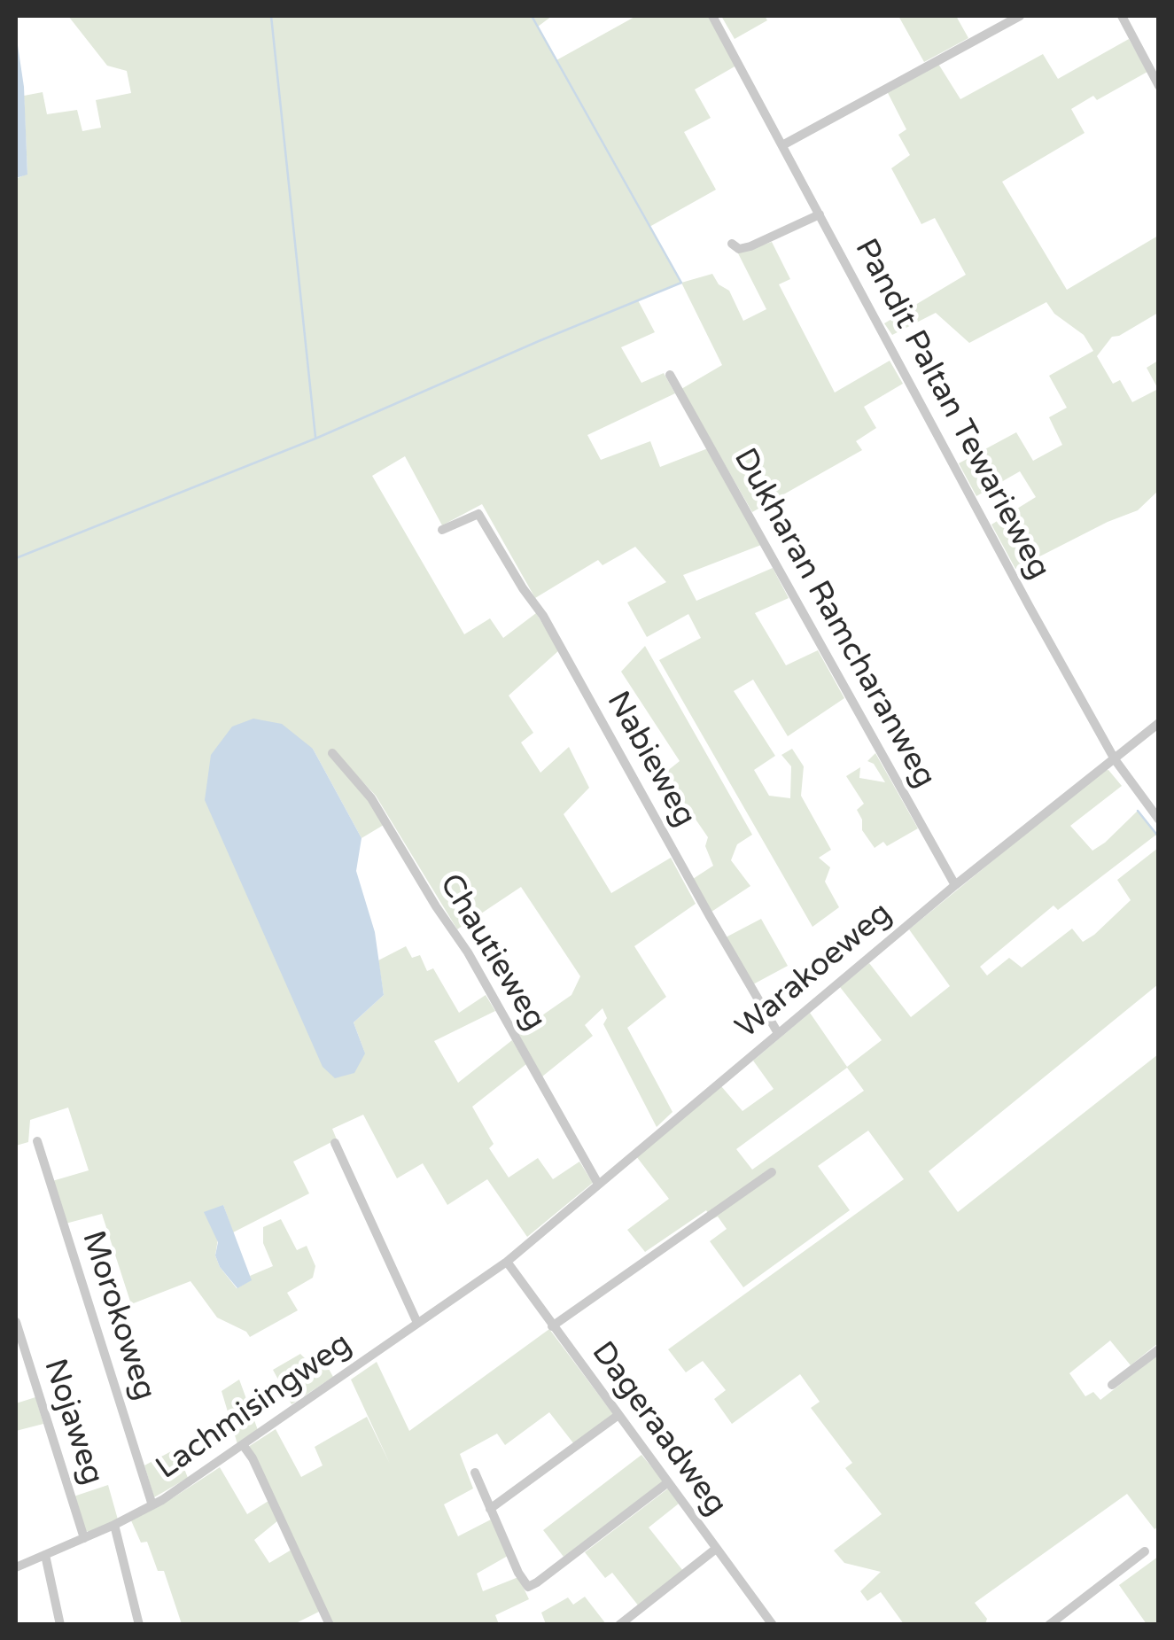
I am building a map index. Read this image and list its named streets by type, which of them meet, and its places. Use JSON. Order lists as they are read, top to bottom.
{
  "streets": {
    "street": [
      "Pandit Paltan Tewarieweg",
      "Dukharan Ramcharanweg",
      "Nabieweg",
      "Chautieweg",
      "Warakoeweg",
      "Morokoweg",
      "Lachmisingweg",
      "Nojaweg",
      "Dageraadweg"
    ]
  },
  "crossings": [
    ["Pandit Paltan Tewarieweg", "Warakoeweg"],
    ["Dukharan Ramcharanweg", "Warakoeweg"],
    ["Nabieweg", "Warakoeweg"],
    ["Chautieweg", "Warakoeweg"],
    ["Warakoeweg", "Lachmisingweg"],
    ["Warakoeweg", "Dageraadweg"],
    ["Morokoweg", "Lachmisingweg"],
    ["Lachmisingweg", "Nojaweg"],
    ["Lachmisingweg", "Dageraadweg"]
  ]
}
